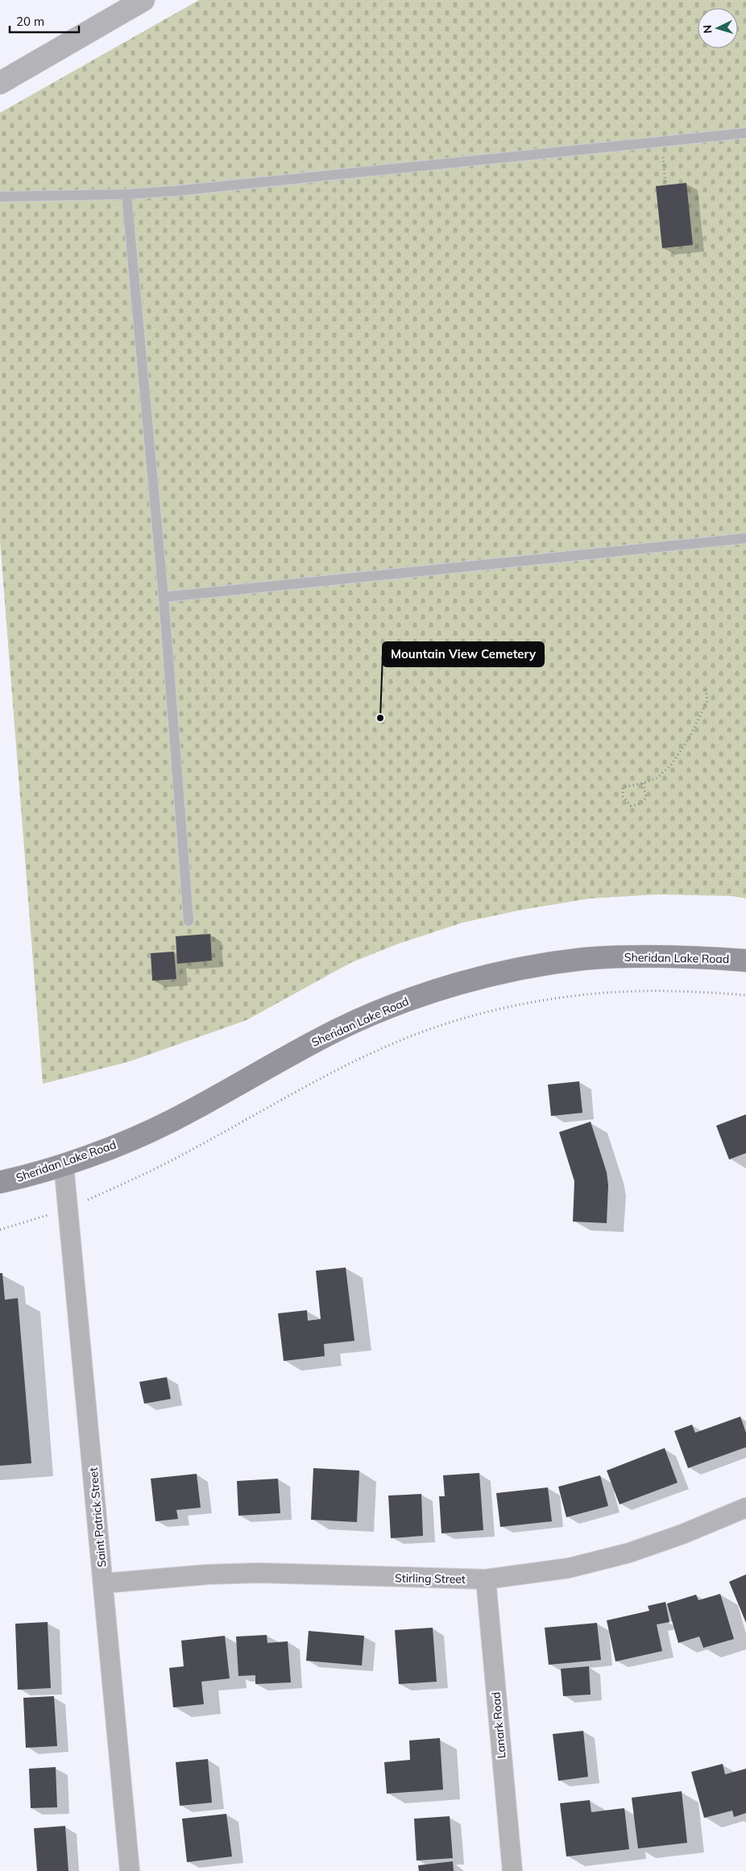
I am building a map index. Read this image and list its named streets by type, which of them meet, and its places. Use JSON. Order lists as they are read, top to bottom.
{
  "streets": {
    "main road": ["Sheridan Lake Road"],
    "street": ["Saint Patrick Street", "Stirling Street", "Lanark Road"]
  },
  "crossings": [
    ["Sheridan Lake Road", "Saint Patrick Street"],
    ["Saint Patrick Street", "Stirling Street"],
    ["Stirling Street", "Lanark Road"]
  ],
  "places": ["Mountain View Cemetery"],
  "scale_bar": "20 m",
  "north": "left"
}
